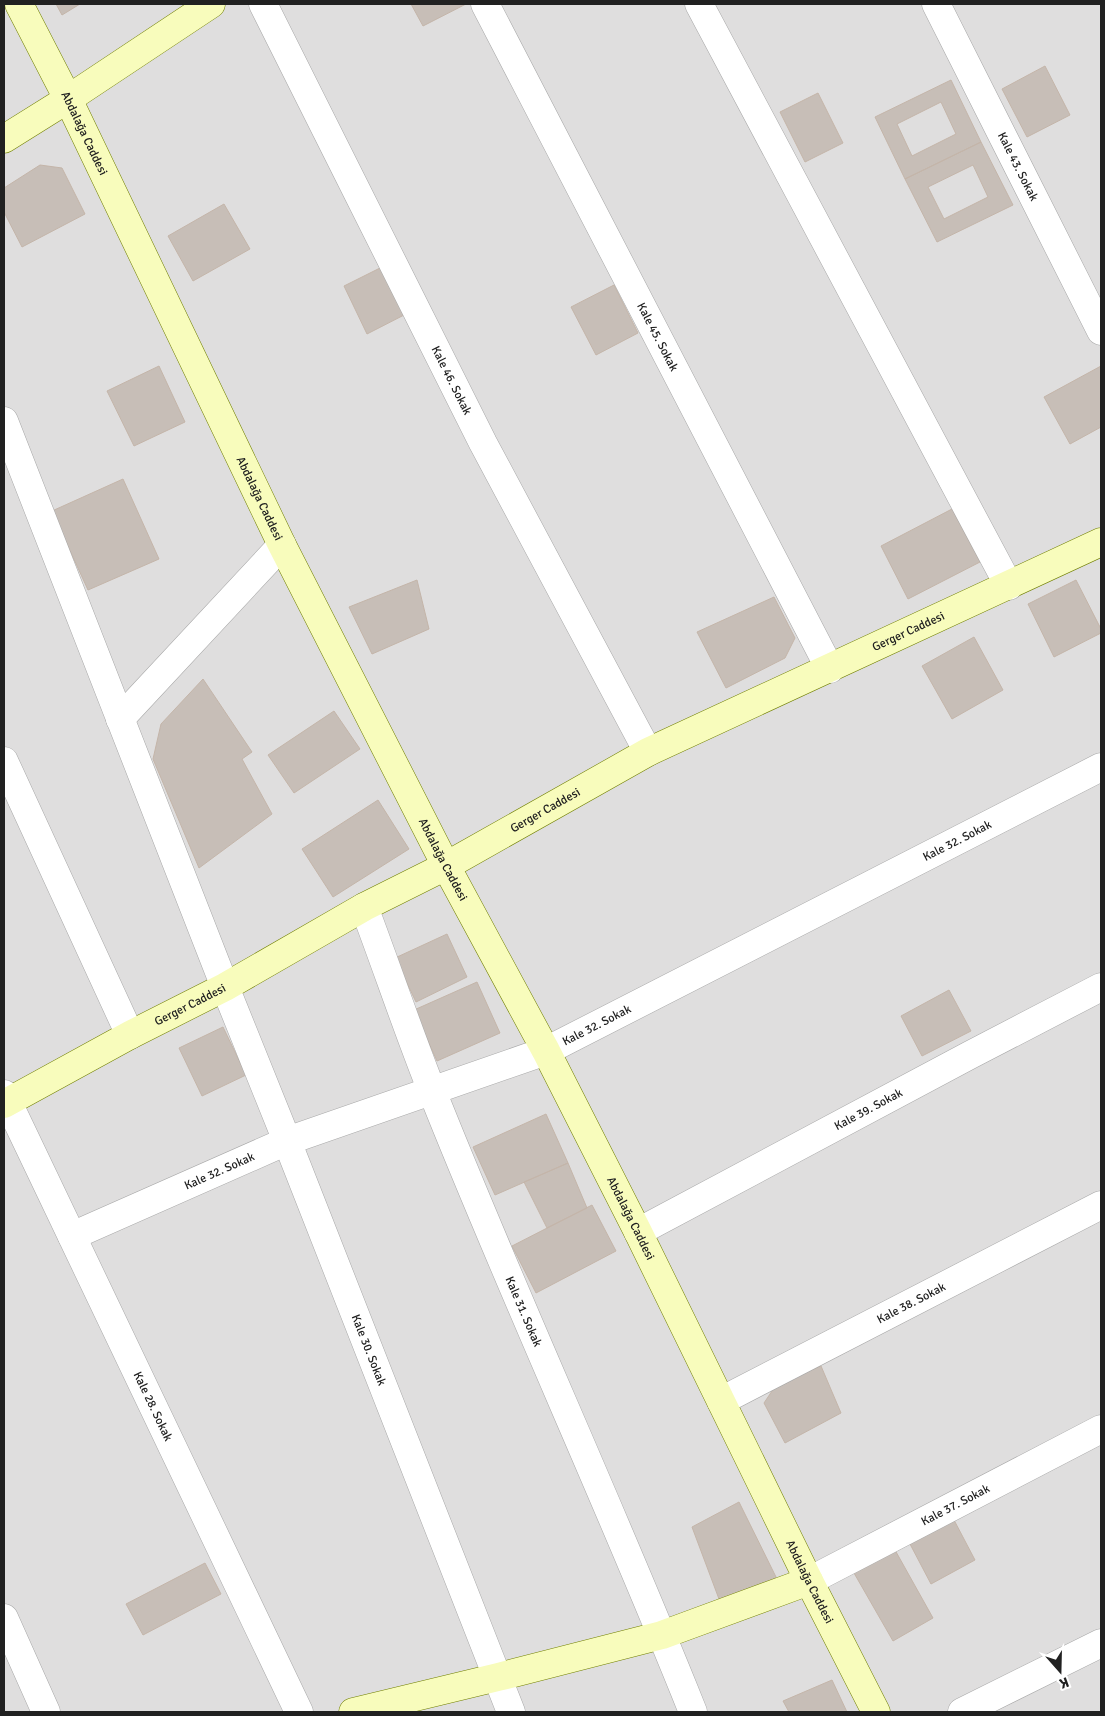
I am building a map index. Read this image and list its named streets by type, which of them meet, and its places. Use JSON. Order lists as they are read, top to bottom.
{
  "streets": {
    "street": [
      "Abdalağa Caddesi",
      "Kale 43. Sokak",
      "Kale 45. Sokak",
      "Kale 46. Sokak",
      "Gerger Caddesi",
      "Kale 32. Sokak",
      "Kale 39. Sokak",
      "Kale 38. Sokak",
      "Kale 31. Sokak",
      "Kale 30. Sokak",
      "Kale 28. Sokak",
      "Kale 37. Sokak"
    ]
  },
  "crossings": [
    ["Abdalağa Caddesi", "Gerger Caddesi"],
    ["Abdalağa Caddesi", "Kale 32. Sokak"],
    ["Abdalağa Caddesi", "Kale 39. Sokak"],
    ["Abdalağa Caddesi", "Kale 38. Sokak"],
    ["Abdalağa Caddesi", "Kale 37. Sokak"],
    ["Kale 45. Sokak", "Gerger Caddesi"],
    ["Kale 46. Sokak", "Gerger Caddesi"],
    ["Gerger Caddesi", "Kale 31. Sokak"],
    ["Gerger Caddesi", "Kale 30. Sokak"],
    ["Gerger Caddesi", "Kale 28. Sokak"],
    ["Kale 32. Sokak", "Kale 31. Sokak"],
    ["Kale 32. Sokak", "Kale 30. Sokak"],
    ["Kale 32. Sokak", "Kale 28. Sokak"]
  ],
  "north": "bottom"
}
